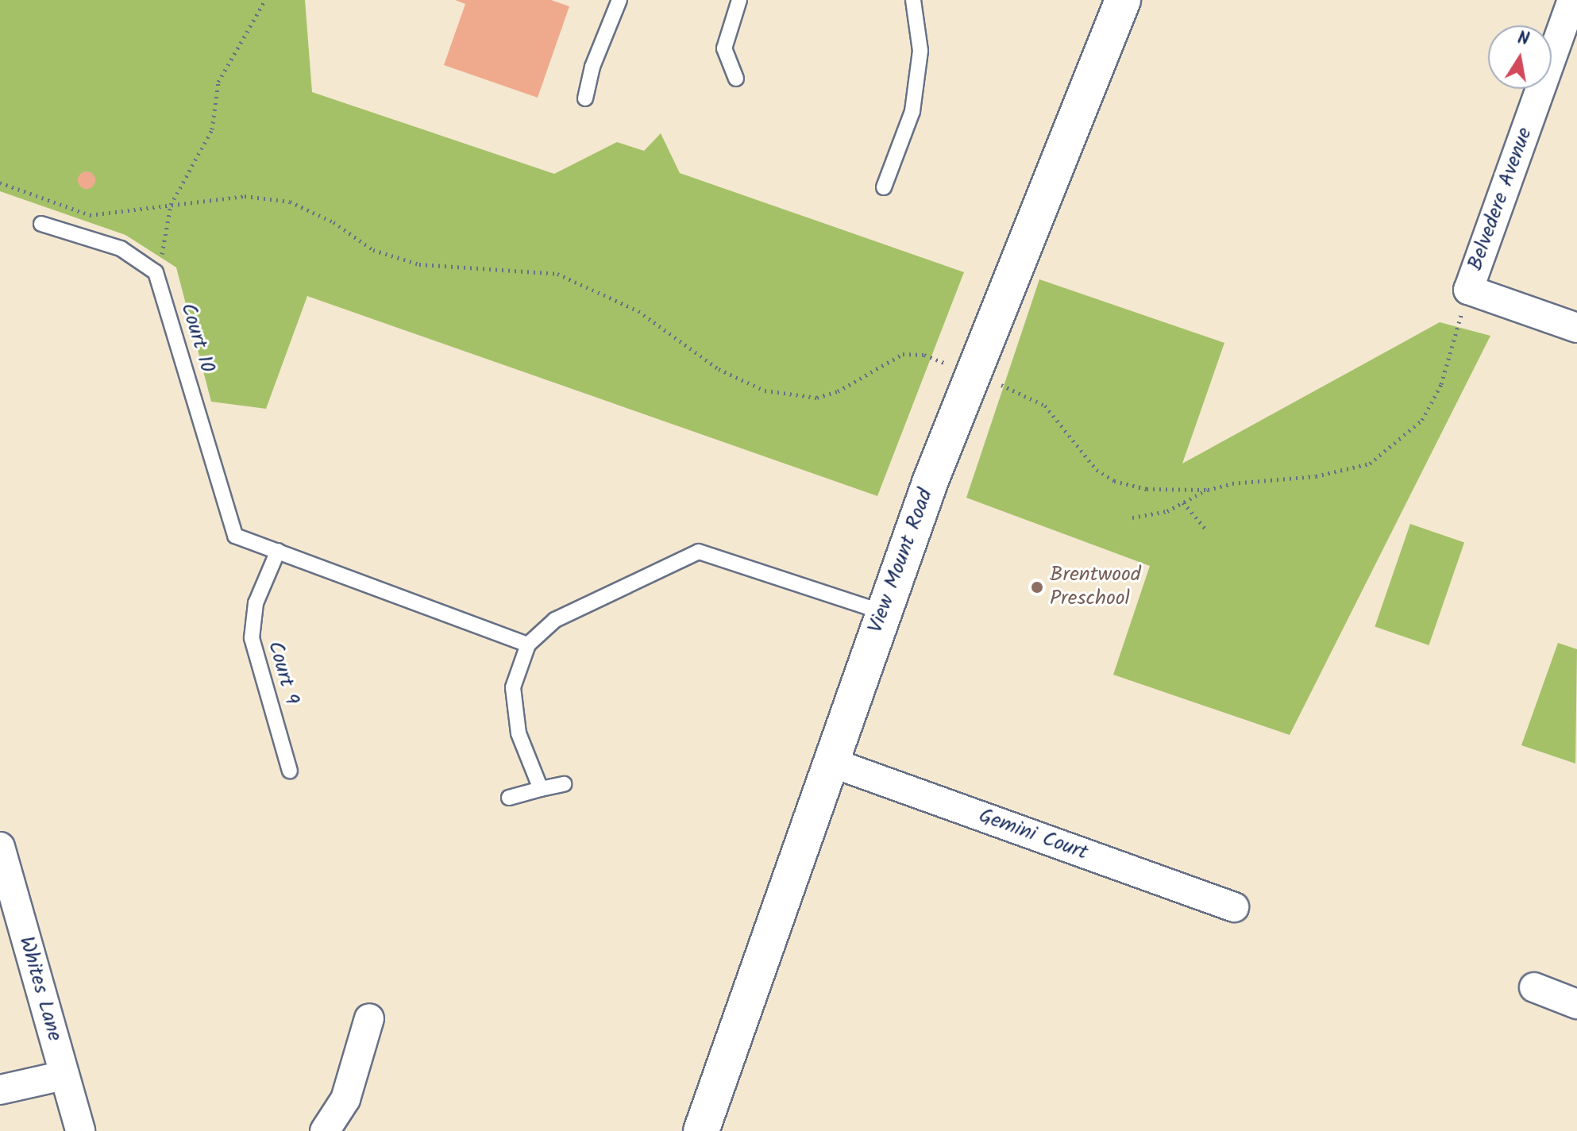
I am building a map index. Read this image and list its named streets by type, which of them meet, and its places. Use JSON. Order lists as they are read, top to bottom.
{
  "streets": {
    "street": [
      "Belvedere Avenue",
      "View Mount Road",
      "Gemini Court",
      "Whites Lane"
    ],
    "lane": ["Court 10", "Court 9"]
  },
  "crossings": [
    ["Court 10", "Court 9"],
    ["View Mount Road", "Gemini Court"]
  ],
  "places": ["Brentwood Preschool"],
  "north": "top"
}
